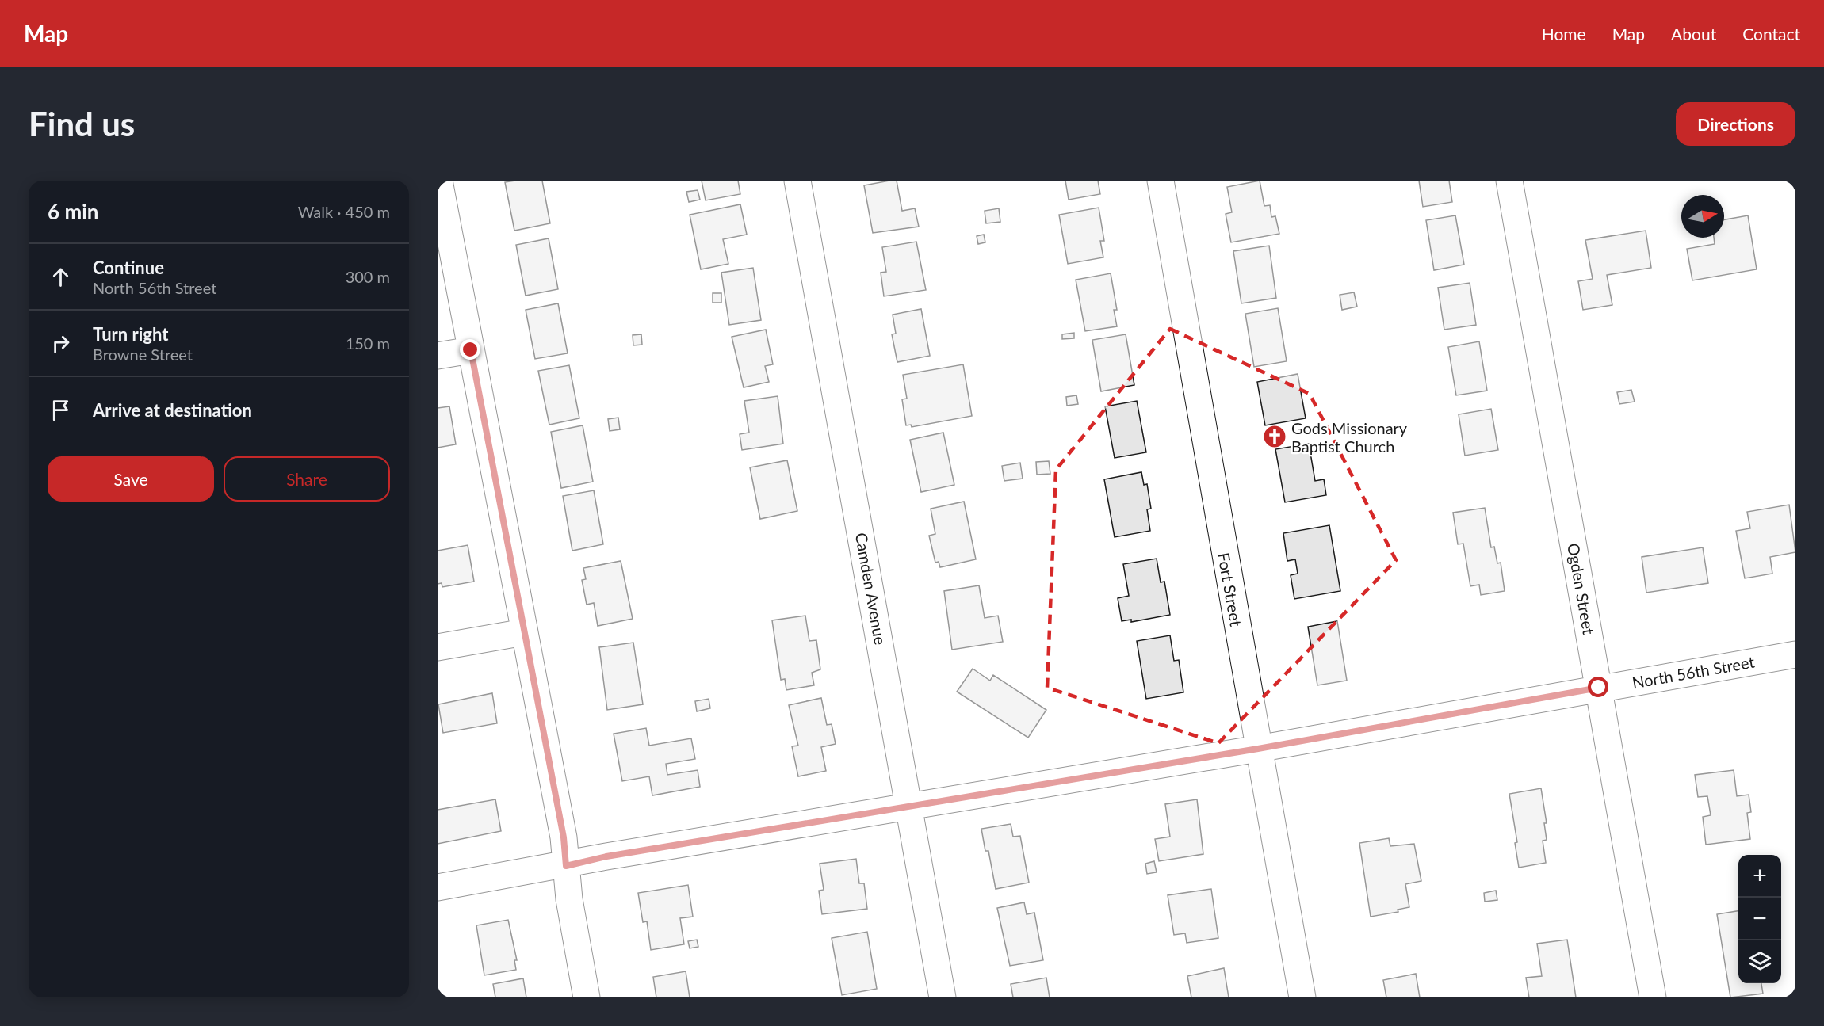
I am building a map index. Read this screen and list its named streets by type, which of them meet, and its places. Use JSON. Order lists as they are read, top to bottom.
{
  "streets": {
    "street": [
      "Camden Avenue",
      "Ogden Street",
      "Fort Street",
      "North 56th Street"
    ]
  },
  "crossings": [
    ["Camden Avenue", "North 56th Street"],
    ["Ogden Street", "North 56th Street"],
    ["Fort Street", "North 56th Street"]
  ],
  "places": {
    "church": ["Gods Missionary Baptist Church"]
  },
  "north": "right",
  "page": {
    "header": "Map",
    "nav": [
      "Home",
      "Map",
      "About",
      "Contact"
    ],
    "buttons": [
      "Directions",
      ["Save", "Share"]
    ],
    "title": "Find us",
    "heading": ["6 min", "Walk · 450 m"],
    "list": [
      ["Continue", "North 56th Street", "300 m"],
      ["Turn right", "Browne Street", "150 m"],
      "Arrive at destination"
    ],
    "map_buttons": ["+", "−"]
  }
}
